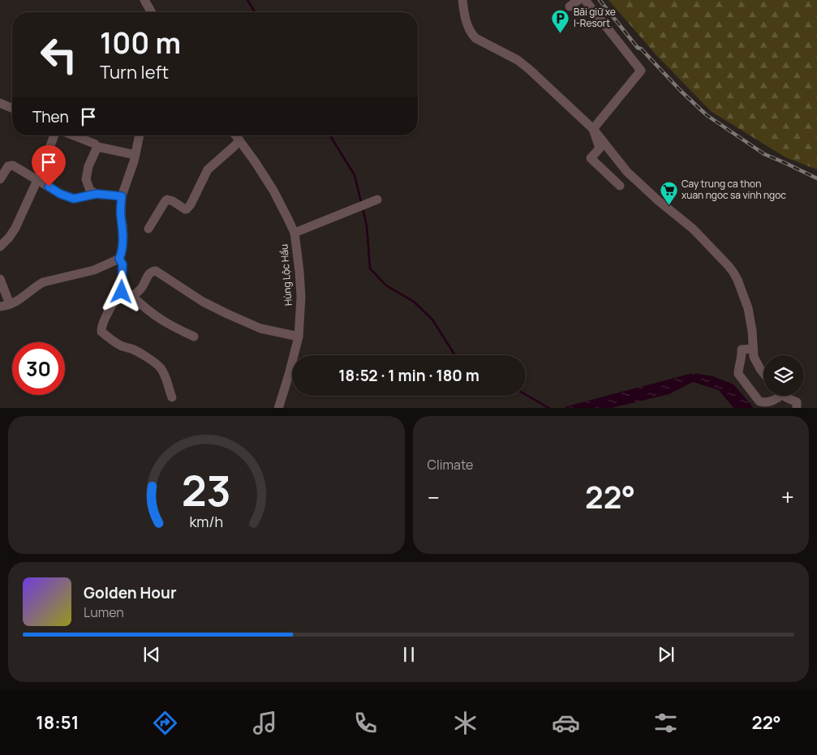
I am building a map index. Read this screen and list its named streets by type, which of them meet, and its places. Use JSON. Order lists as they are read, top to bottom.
{
  "streets": {
    "street": ["Hùng Lộc Hầu"]
  },
  "places": {
    "parking": ["Bãi giữ xe I-Resort"],
    "supermarket": ["Cay trung ca thon xuan ngoc sa vinh ngoc"]
  },
  "page": {
    "turn": ["100 m", "Turn left"],
    "then": "Then",
    "limit": "30",
    "trip": "18:52 · 1 min · 180 m",
    "tile": "Climate",
    "heat": ["−", "22°", "+"],
    "song": ["Golden Hour", "Lumen"],
    "tabs": ["18:51", "22°"],
    "gauge": ["23", "km/h"]
  }
}
